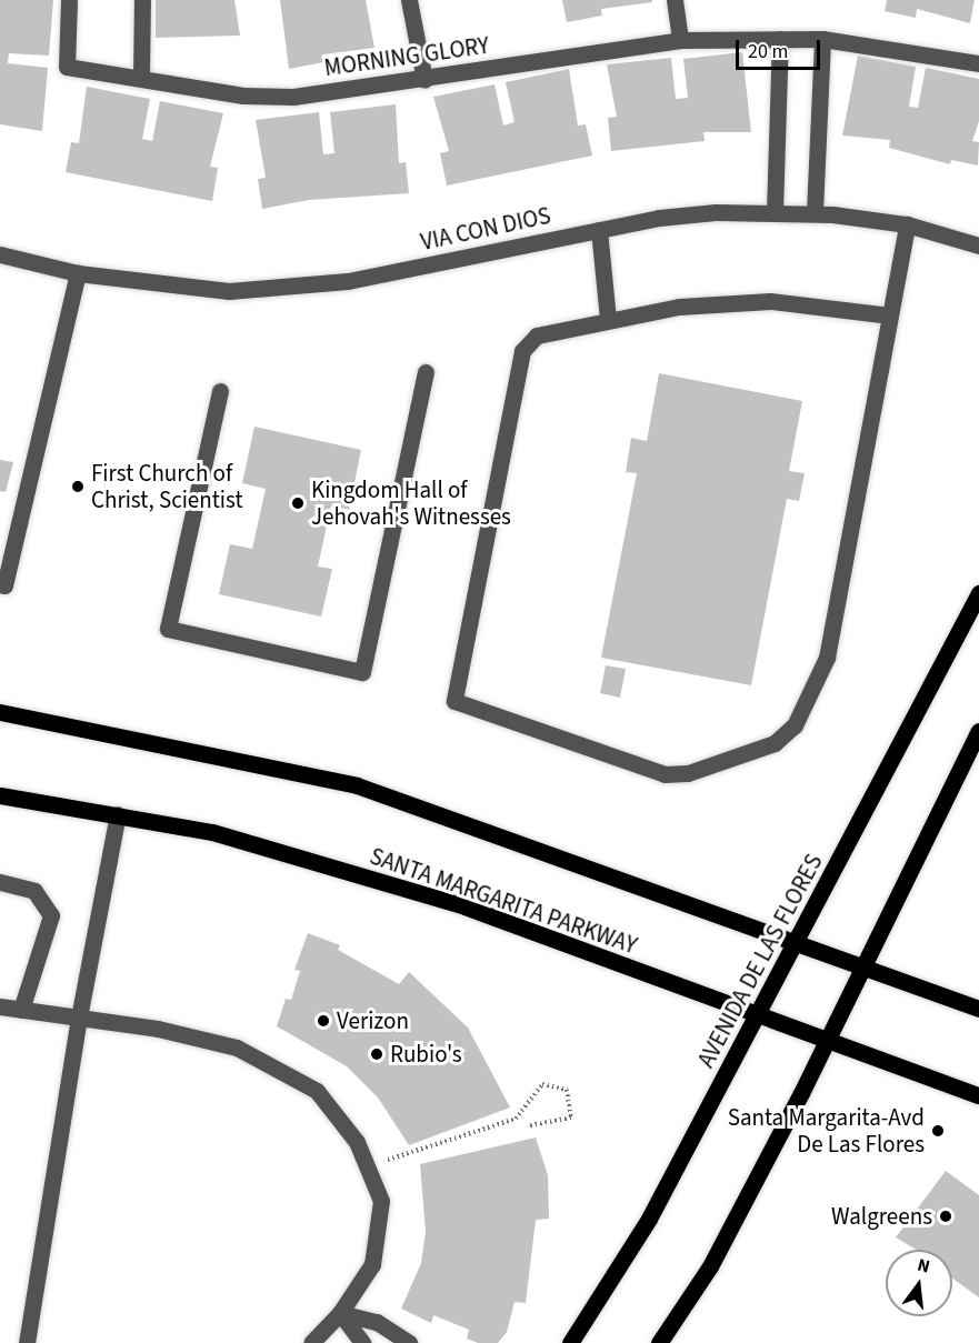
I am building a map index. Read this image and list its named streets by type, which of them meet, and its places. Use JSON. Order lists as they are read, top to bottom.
{
  "streets": {
    "main road": ["SANTA MARGARITA PARKWAY", "AVENIDA DE LAS FLORES"],
    "street": ["MORNING GLORY", "VIA CON DIOS"]
  },
  "crossings": [
    ["SANTA MARGARITA PARKWAY", "AVENIDA DE LAS FLORES"]
  ],
  "places": [
    "First Church of Christ, Scientist",
    "Kingdom Hall of Jehovah's Witnesses",
    "Verizon",
    "Rubio's",
    "Santa Margarita-Avd De Las Flores",
    "Walgreens"
  ],
  "scale_bar": "20 m",
  "north": "top"
}
